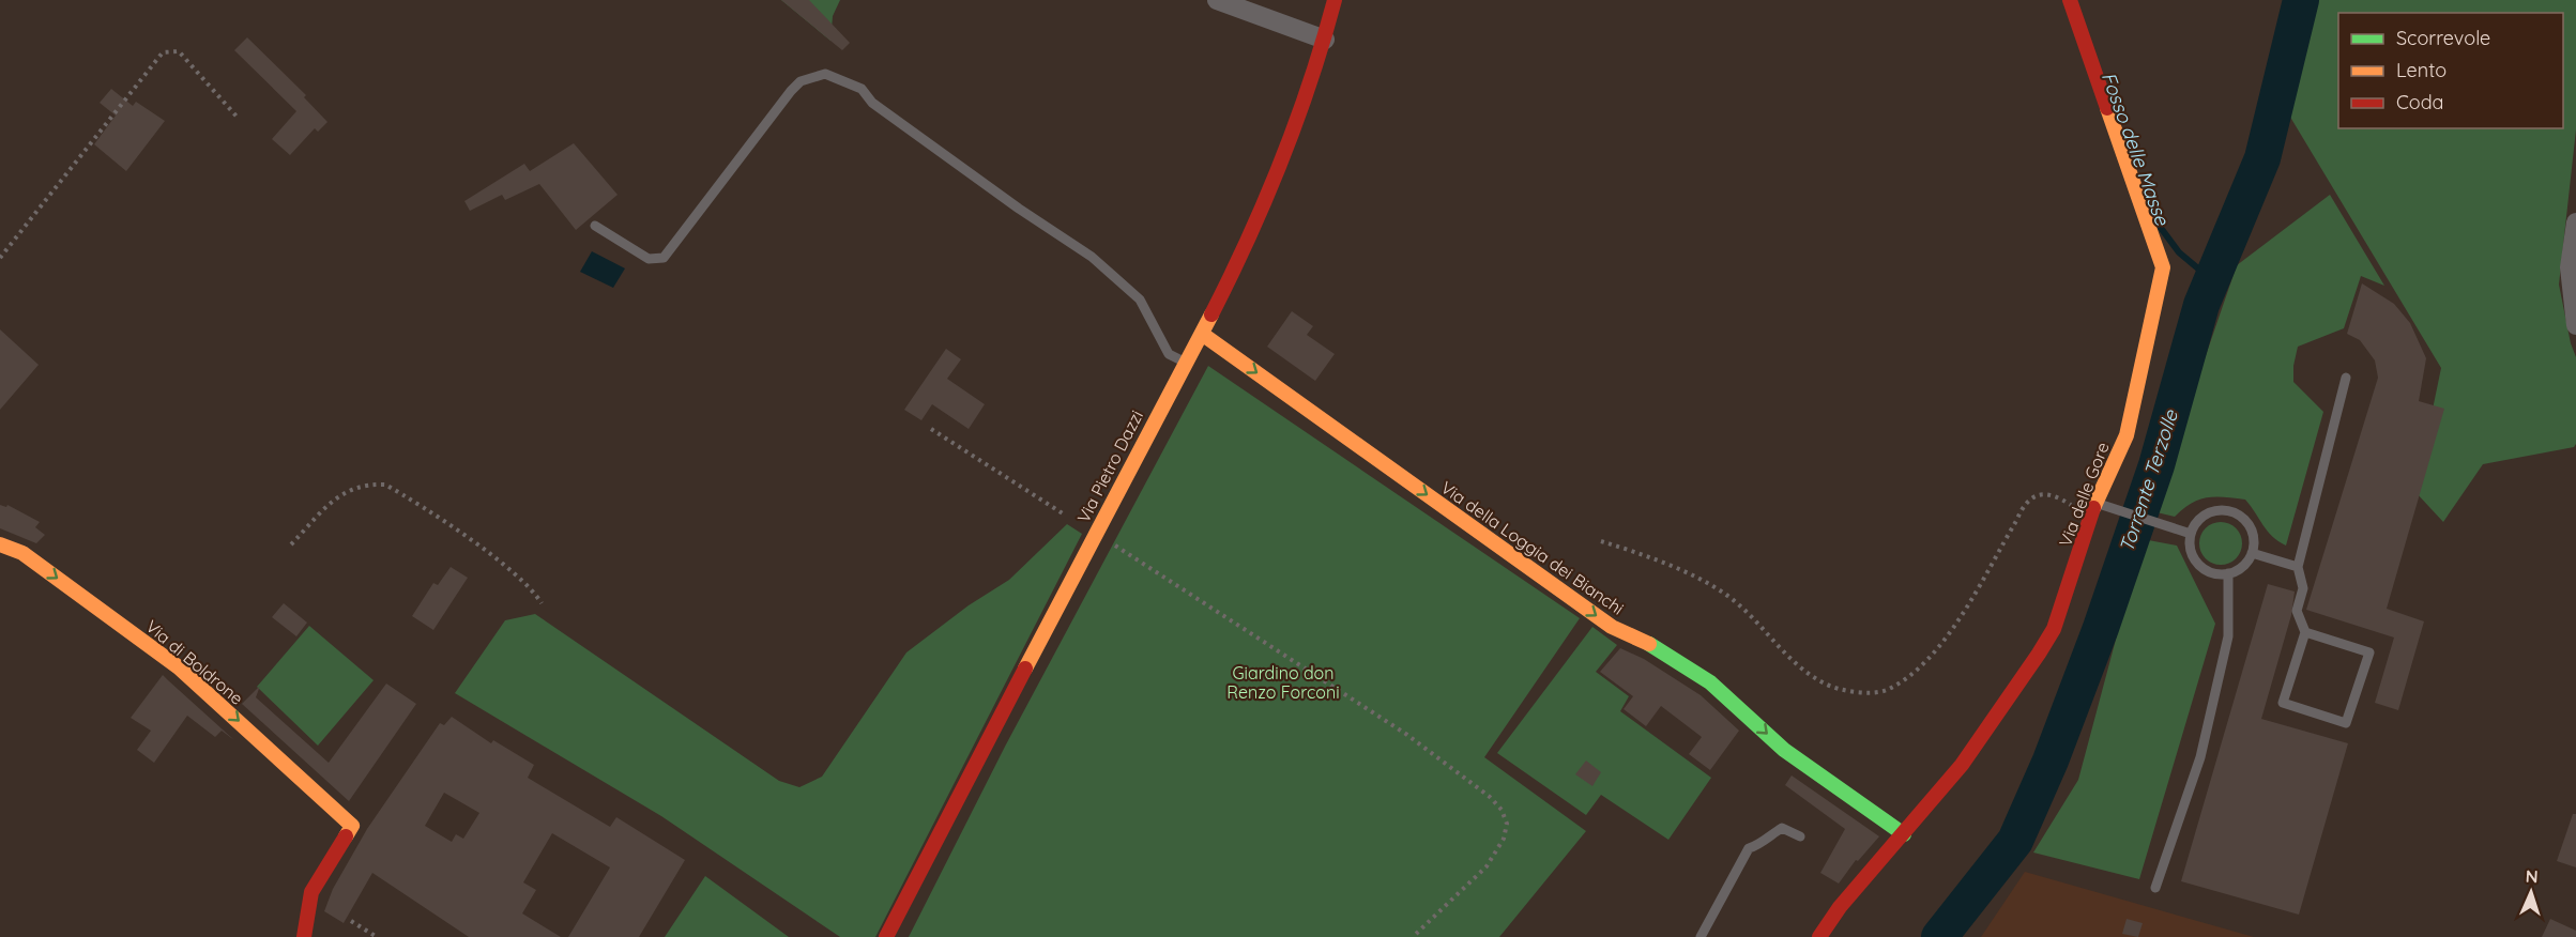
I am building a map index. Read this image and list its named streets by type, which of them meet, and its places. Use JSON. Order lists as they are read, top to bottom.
{
  "streets": {
    "street": [
      "Via Pietro Dazzi",
      "Via delle Gore",
      "Via della Loggia dei Bianchi",
      "Via di Boldrone"
    ]
  },
  "crossings": [
    ["Via Pietro Dazzi", "Via della Loggia dei Bianchi"],
    ["Via delle Gore", "Via della Loggia dei Bianchi"]
  ],
  "one_way": ["Via della Loggia dei Bianchi", "Via di Boldrone"],
  "water": ["Fosso delle Masse", "Torrente Terzolle"],
  "parks": ["Giardino don Renzo Forconi"],
  "legend": ["Scorrevole", "Lento", "Coda"],
  "north": "top"
}
